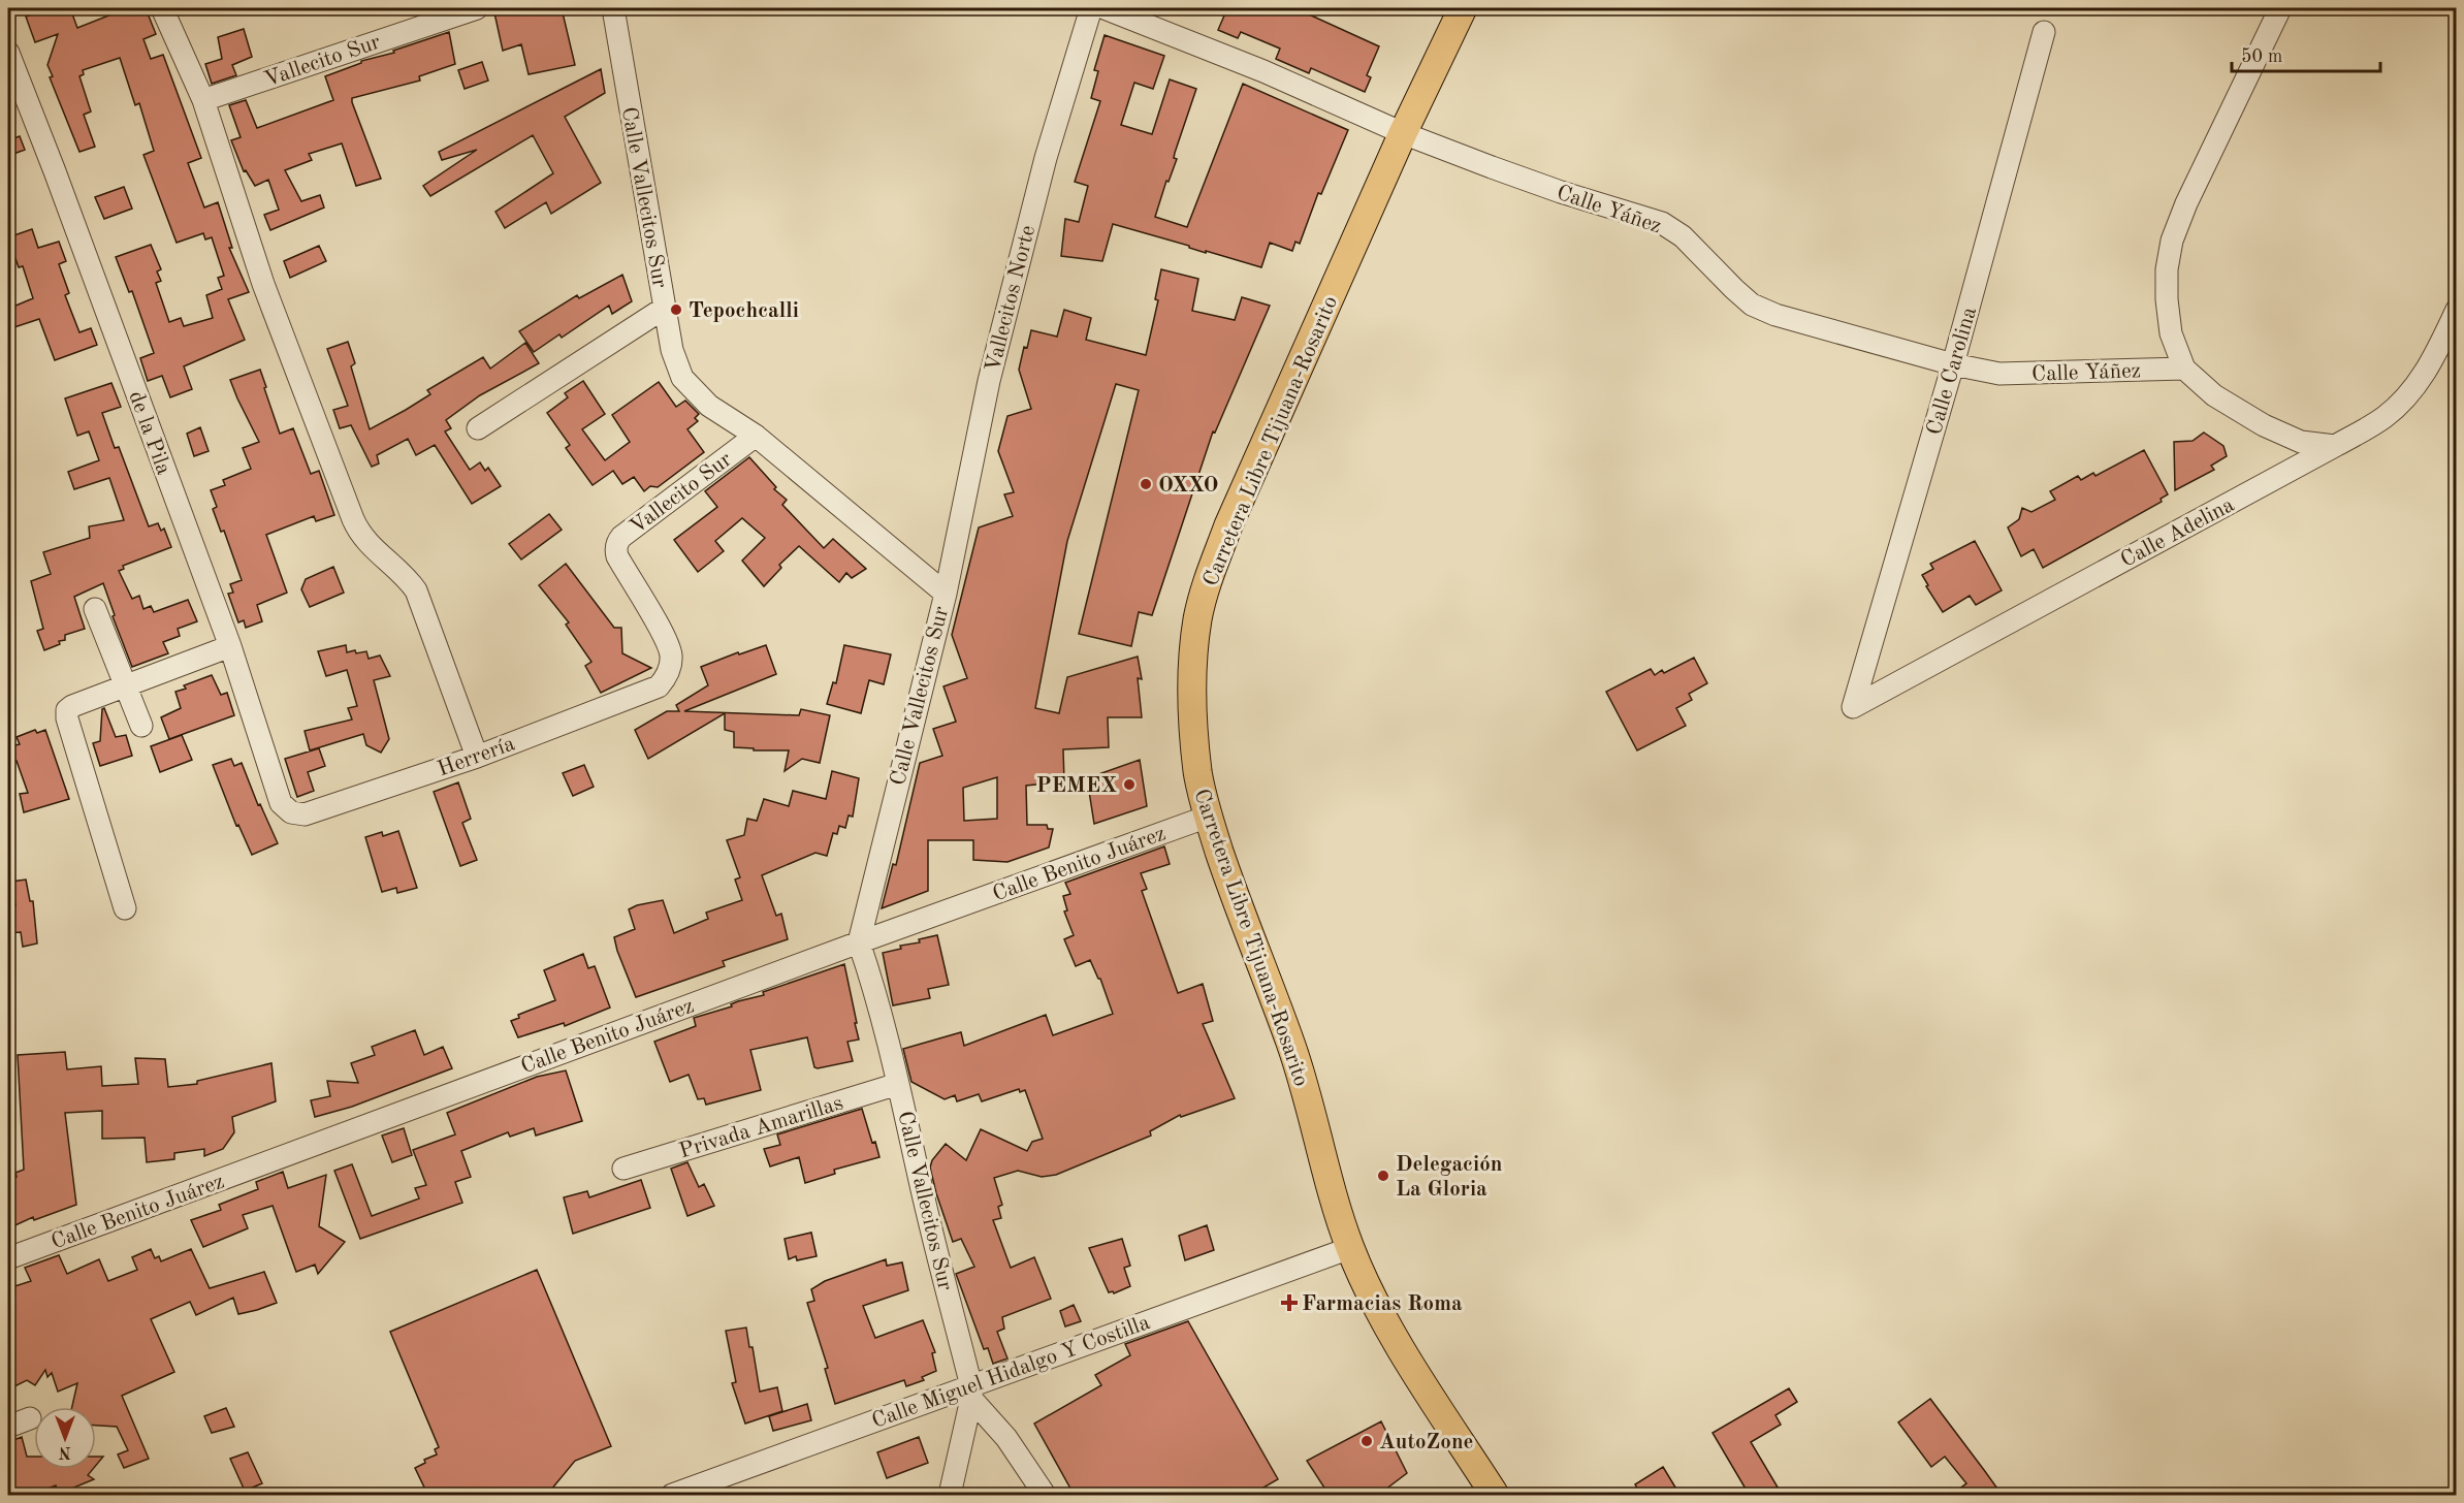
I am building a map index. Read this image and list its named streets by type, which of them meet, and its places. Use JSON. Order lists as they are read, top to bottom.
{
  "streets": {
    "main road": ["Carretera Libre Tijuana-Rosarito"],
    "street": [
      "Vallecito Sur",
      "Calle Vallecitos Sur",
      "Calle Yáñez",
      "Vallecitos Norte",
      "Calle Carolina",
      "de la Pila",
      "Calle Adelina",
      "Herrería",
      "Calle Benito Juárez",
      "Privada Amarillas",
      "Calle Miguel Hidalgo Y Costilla"
    ]
  },
  "crossings": [
    ["Vallecito Sur", "Calle Vallecitos Sur"],
    ["Vallecito Sur", "Herrería"],
    ["Calle Vallecitos Sur", "Vallecitos Norte"],
    ["Calle Vallecitos Sur", "Calle Benito Juárez"],
    ["Calle Vallecitos Sur", "Privada Amarillas"],
    ["Calle Vallecitos Sur", "Calle Miguel Hidalgo Y Costilla"],
    ["Calle Yáñez", "Calle Carolina"],
    ["Calle Yáñez", "Carretera Libre Tijuana-Rosarito"],
    ["Calle Carolina", "Calle Adelina"],
    ["de la Pila", "Herrería"],
    ["Carretera Libre Tijuana-Rosarito", "Calle Benito Juárez"],
    ["Carretera Libre Tijuana-Rosarito", "Calle Miguel Hidalgo Y Costilla"]
  ],
  "places": {
    "other": [
      "Tepochcalli",
      "OXXO",
      "PEMEX",
      "Delegación La Gloria",
      "AutoZone"
    ],
    "health": ["Farmacias Roma"]
  },
  "scale_bar": "50 m",
  "north": "bottom"
}
